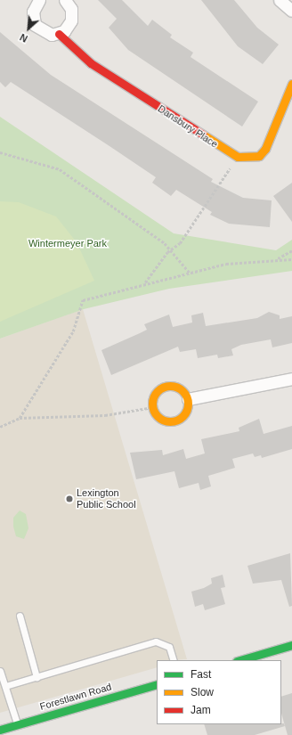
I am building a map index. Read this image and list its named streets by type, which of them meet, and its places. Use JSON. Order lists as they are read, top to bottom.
{
  "streets": {
    "street": ["Dansbury Place", "Forestlawn Road"]
  },
  "parks": ["Wintermeyer Park"],
  "places": ["Lexington Public School"],
  "legend": ["Fast", "Slow", "Jam"],
  "north": "bottom left"
}
